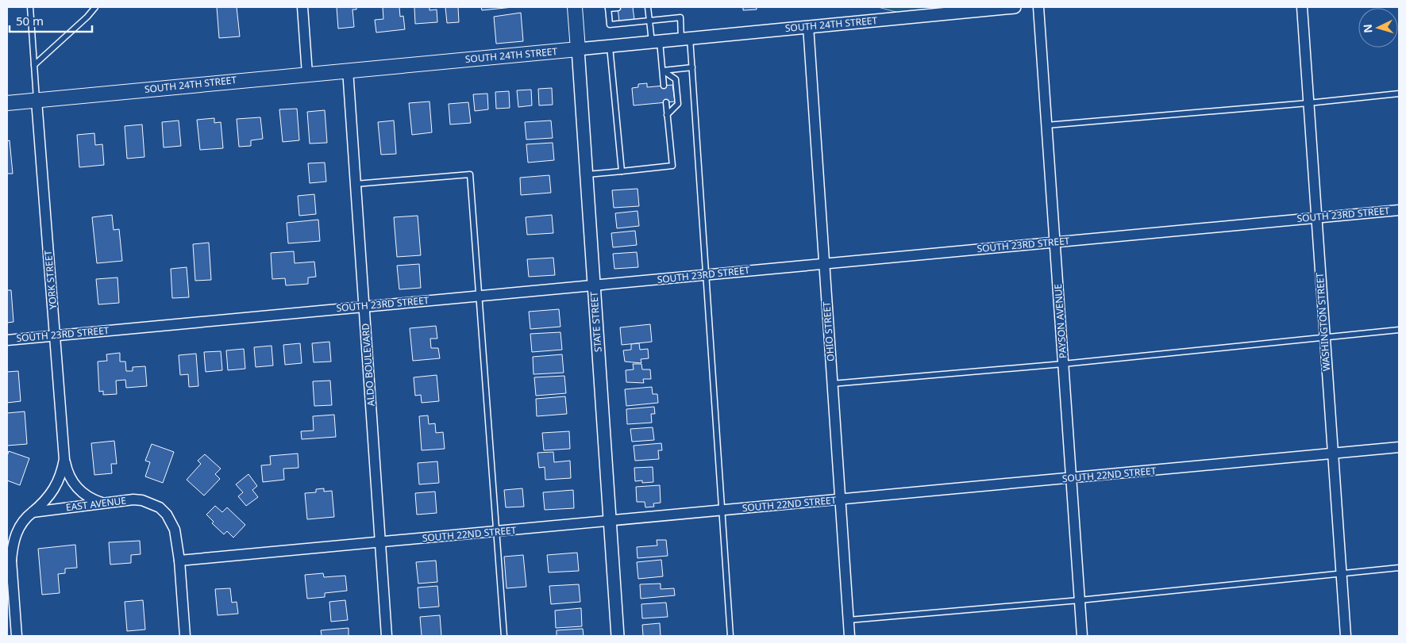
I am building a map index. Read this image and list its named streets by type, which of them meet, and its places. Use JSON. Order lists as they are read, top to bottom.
{
  "streets": {
    "main road": ["SOUTH 24TH STREET", "STATE STREET"],
    "street": [
      "SOUTH 23RD STREET",
      "YORK STREET",
      "PAYSON AVENUE",
      "WASHINGTON STREET",
      "OHIO STREET",
      "ALDO BOULEVARD",
      "SOUTH 22ND STREET",
      "EAST AVENUE"
    ]
  },
  "crossings": [
    ["SOUTH 24TH STREET", "YORK STREET"],
    ["SOUTH 24TH STREET", "STATE STREET"],
    ["SOUTH 24TH STREET", "OHIO STREET"],
    ["SOUTH 24TH STREET", "ALDO BOULEVARD"],
    ["SOUTH 23RD STREET", "YORK STREET"],
    ["SOUTH 23RD STREET", "PAYSON AVENUE"],
    ["SOUTH 23RD STREET", "STATE STREET"],
    ["SOUTH 23RD STREET", "WASHINGTON STREET"],
    ["SOUTH 23RD STREET", "OHIO STREET"],
    ["SOUTH 23RD STREET", "ALDO BOULEVARD"],
    ["YORK STREET", "EAST AVENUE"],
    ["PAYSON AVENUE", "SOUTH 22ND STREET"],
    ["STATE STREET", "SOUTH 22ND STREET"],
    ["WASHINGTON STREET", "SOUTH 22ND STREET"],
    ["OHIO STREET", "SOUTH 22ND STREET"],
    ["ALDO BOULEVARD", "SOUTH 22ND STREET"],
    ["SOUTH 22ND STREET", "EAST AVENUE"]
  ],
  "scale_bar": "50 m",
  "north": "left"
}
